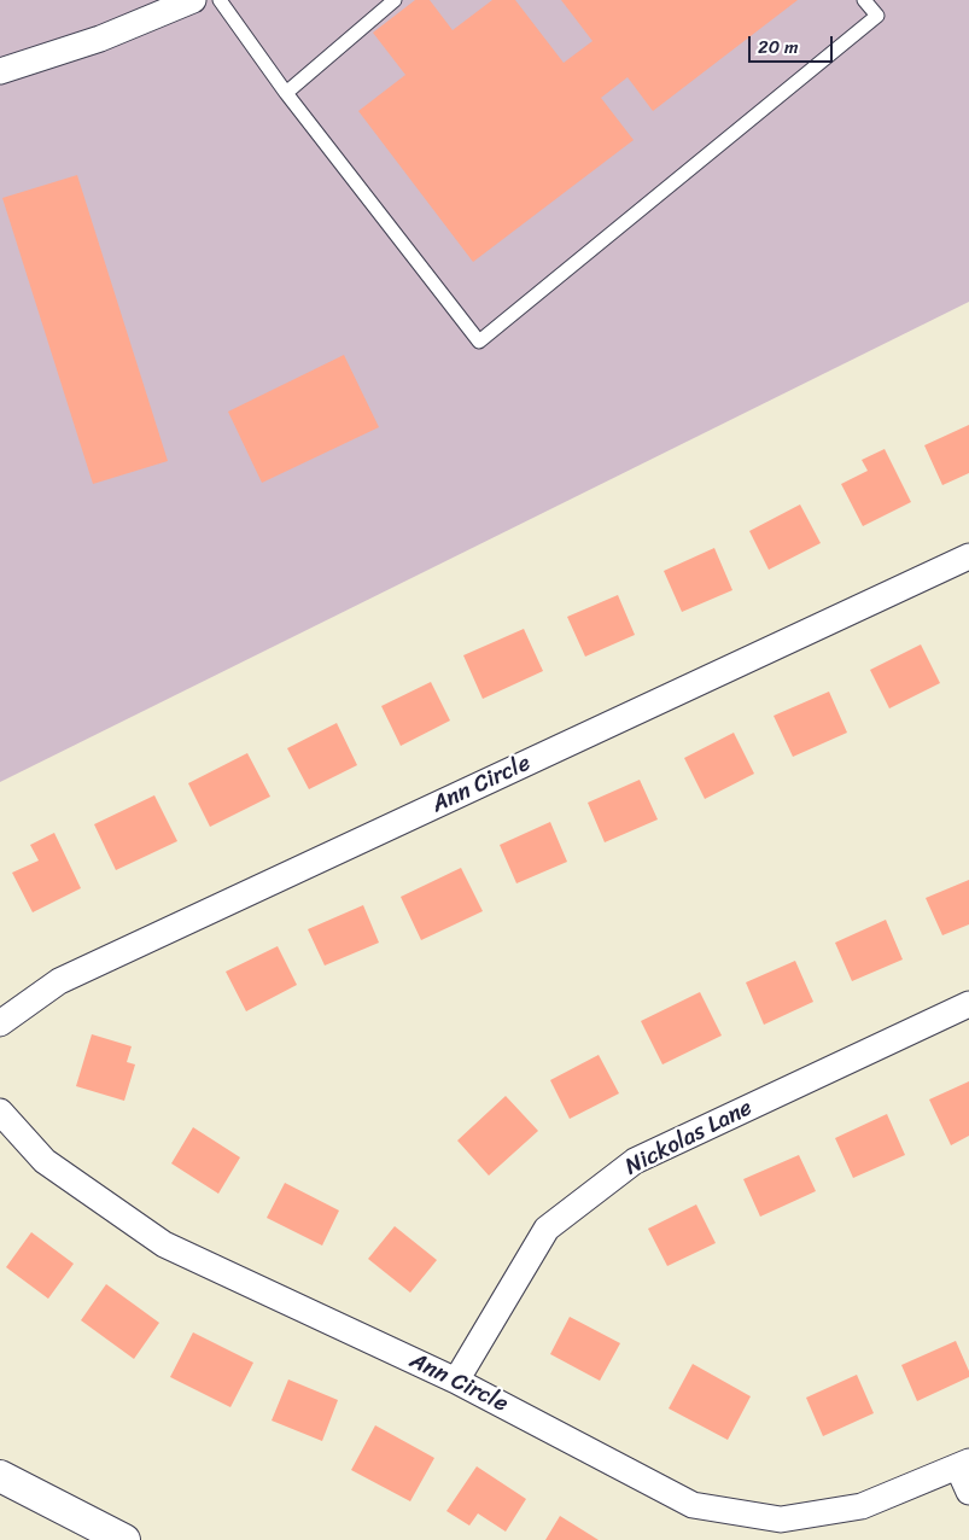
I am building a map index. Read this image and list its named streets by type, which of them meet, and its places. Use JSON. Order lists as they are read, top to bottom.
{
  "streets": {
    "street": ["Ann Circle", "Nickolas Lane"]
  },
  "crossings": [
    ["Ann Circle", "Nickolas Lane"]
  ],
  "scale_bar": "20 m"
}
